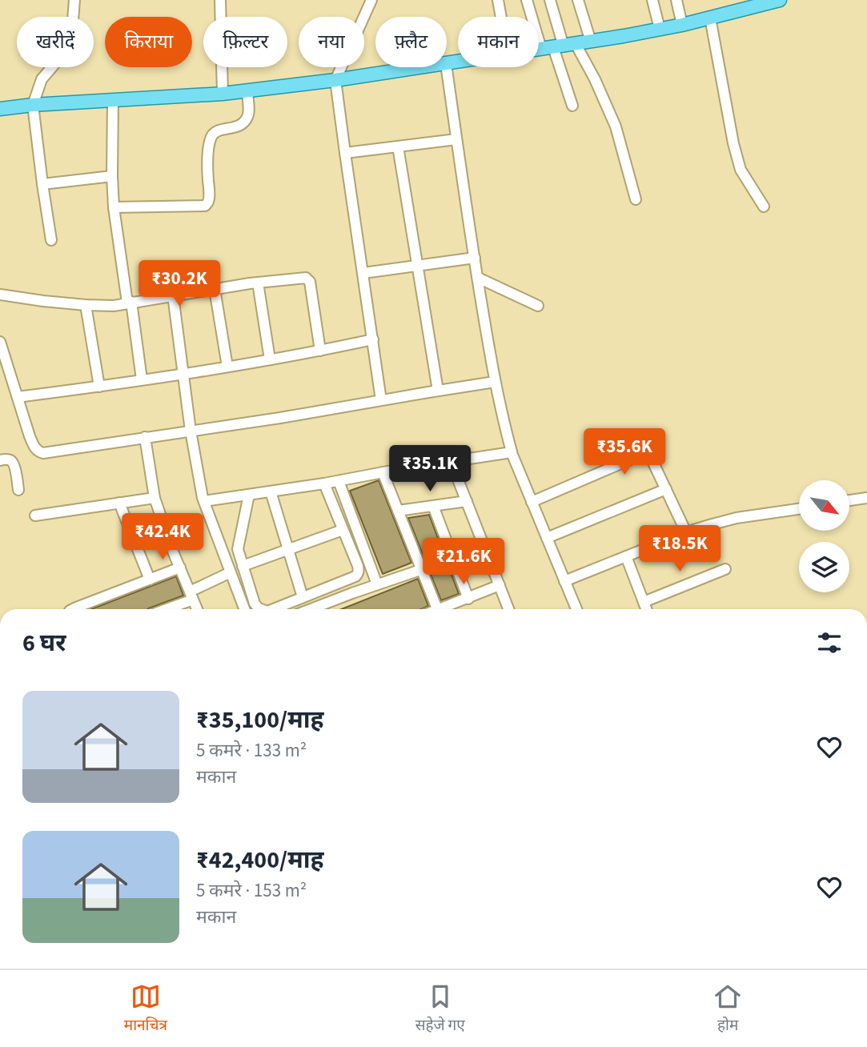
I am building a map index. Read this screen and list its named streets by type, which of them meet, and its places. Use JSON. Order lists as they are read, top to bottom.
{
  "north": "bottom right",
  "page": {
    "chip": [
      "खरीदें",
      "किराया",
      "फ़िल्टर",
      "नया",
      "फ़्लैट",
      "मकान"
    ],
    "price": [
      "₹30.2K",
      "₹35.6K",
      "₹35.1K",
      "₹42.4K",
      "₹18.5K",
      "₹21.6K"
    ],
    "heading": "6 घर",
    "list": [
      {
        "name": "₹35,100/माह",
        "note": "5 कमरे · 133 m² · मकान"
      },
      {
        "name": "₹42,400/माह",
        "note": "5 कमरे · 153 m² · मकान"
      }
    ],
    "tabs": ["मानचित्र", "सहेजे गए", "होम"]
  }
}
